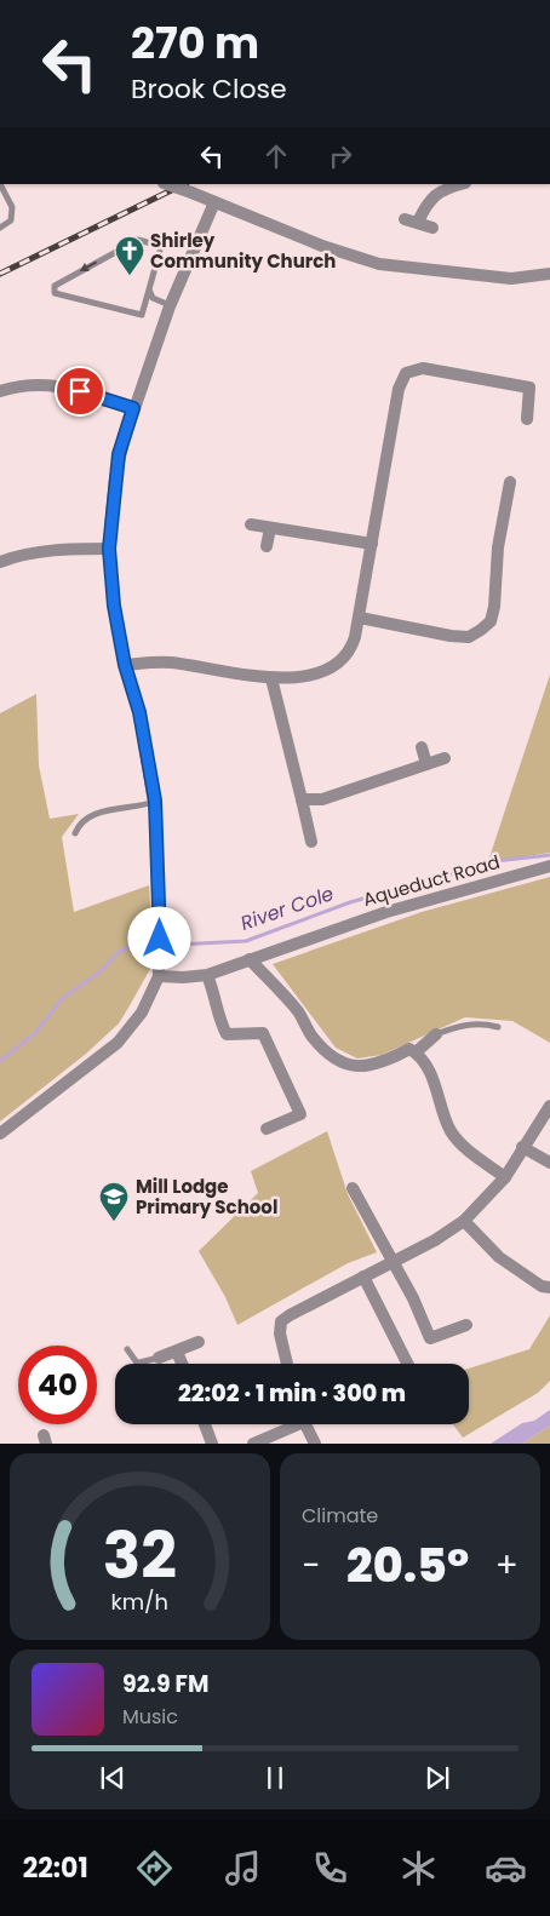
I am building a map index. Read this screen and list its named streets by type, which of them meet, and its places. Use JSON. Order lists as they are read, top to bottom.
{
  "streets": {
    "street": ["Aqueduct Road"]
  },
  "water": ["River Cole"],
  "places": {
    "church": ["Shirley Community Church"],
    "school or university": ["Mill Lodge Primary School"]
  },
  "page": {
    "turn": ["270 m", "Brook Close"],
    "limit": "40",
    "trip": "22:02 · 1 min · 300 m",
    "tile": "Climate",
    "heat": ["−", "20.5°", "+"],
    "song": ["92.9 FM", "Music"],
    "tabs": "22:01",
    "gauge": ["32", "km/h"]
  }
}
